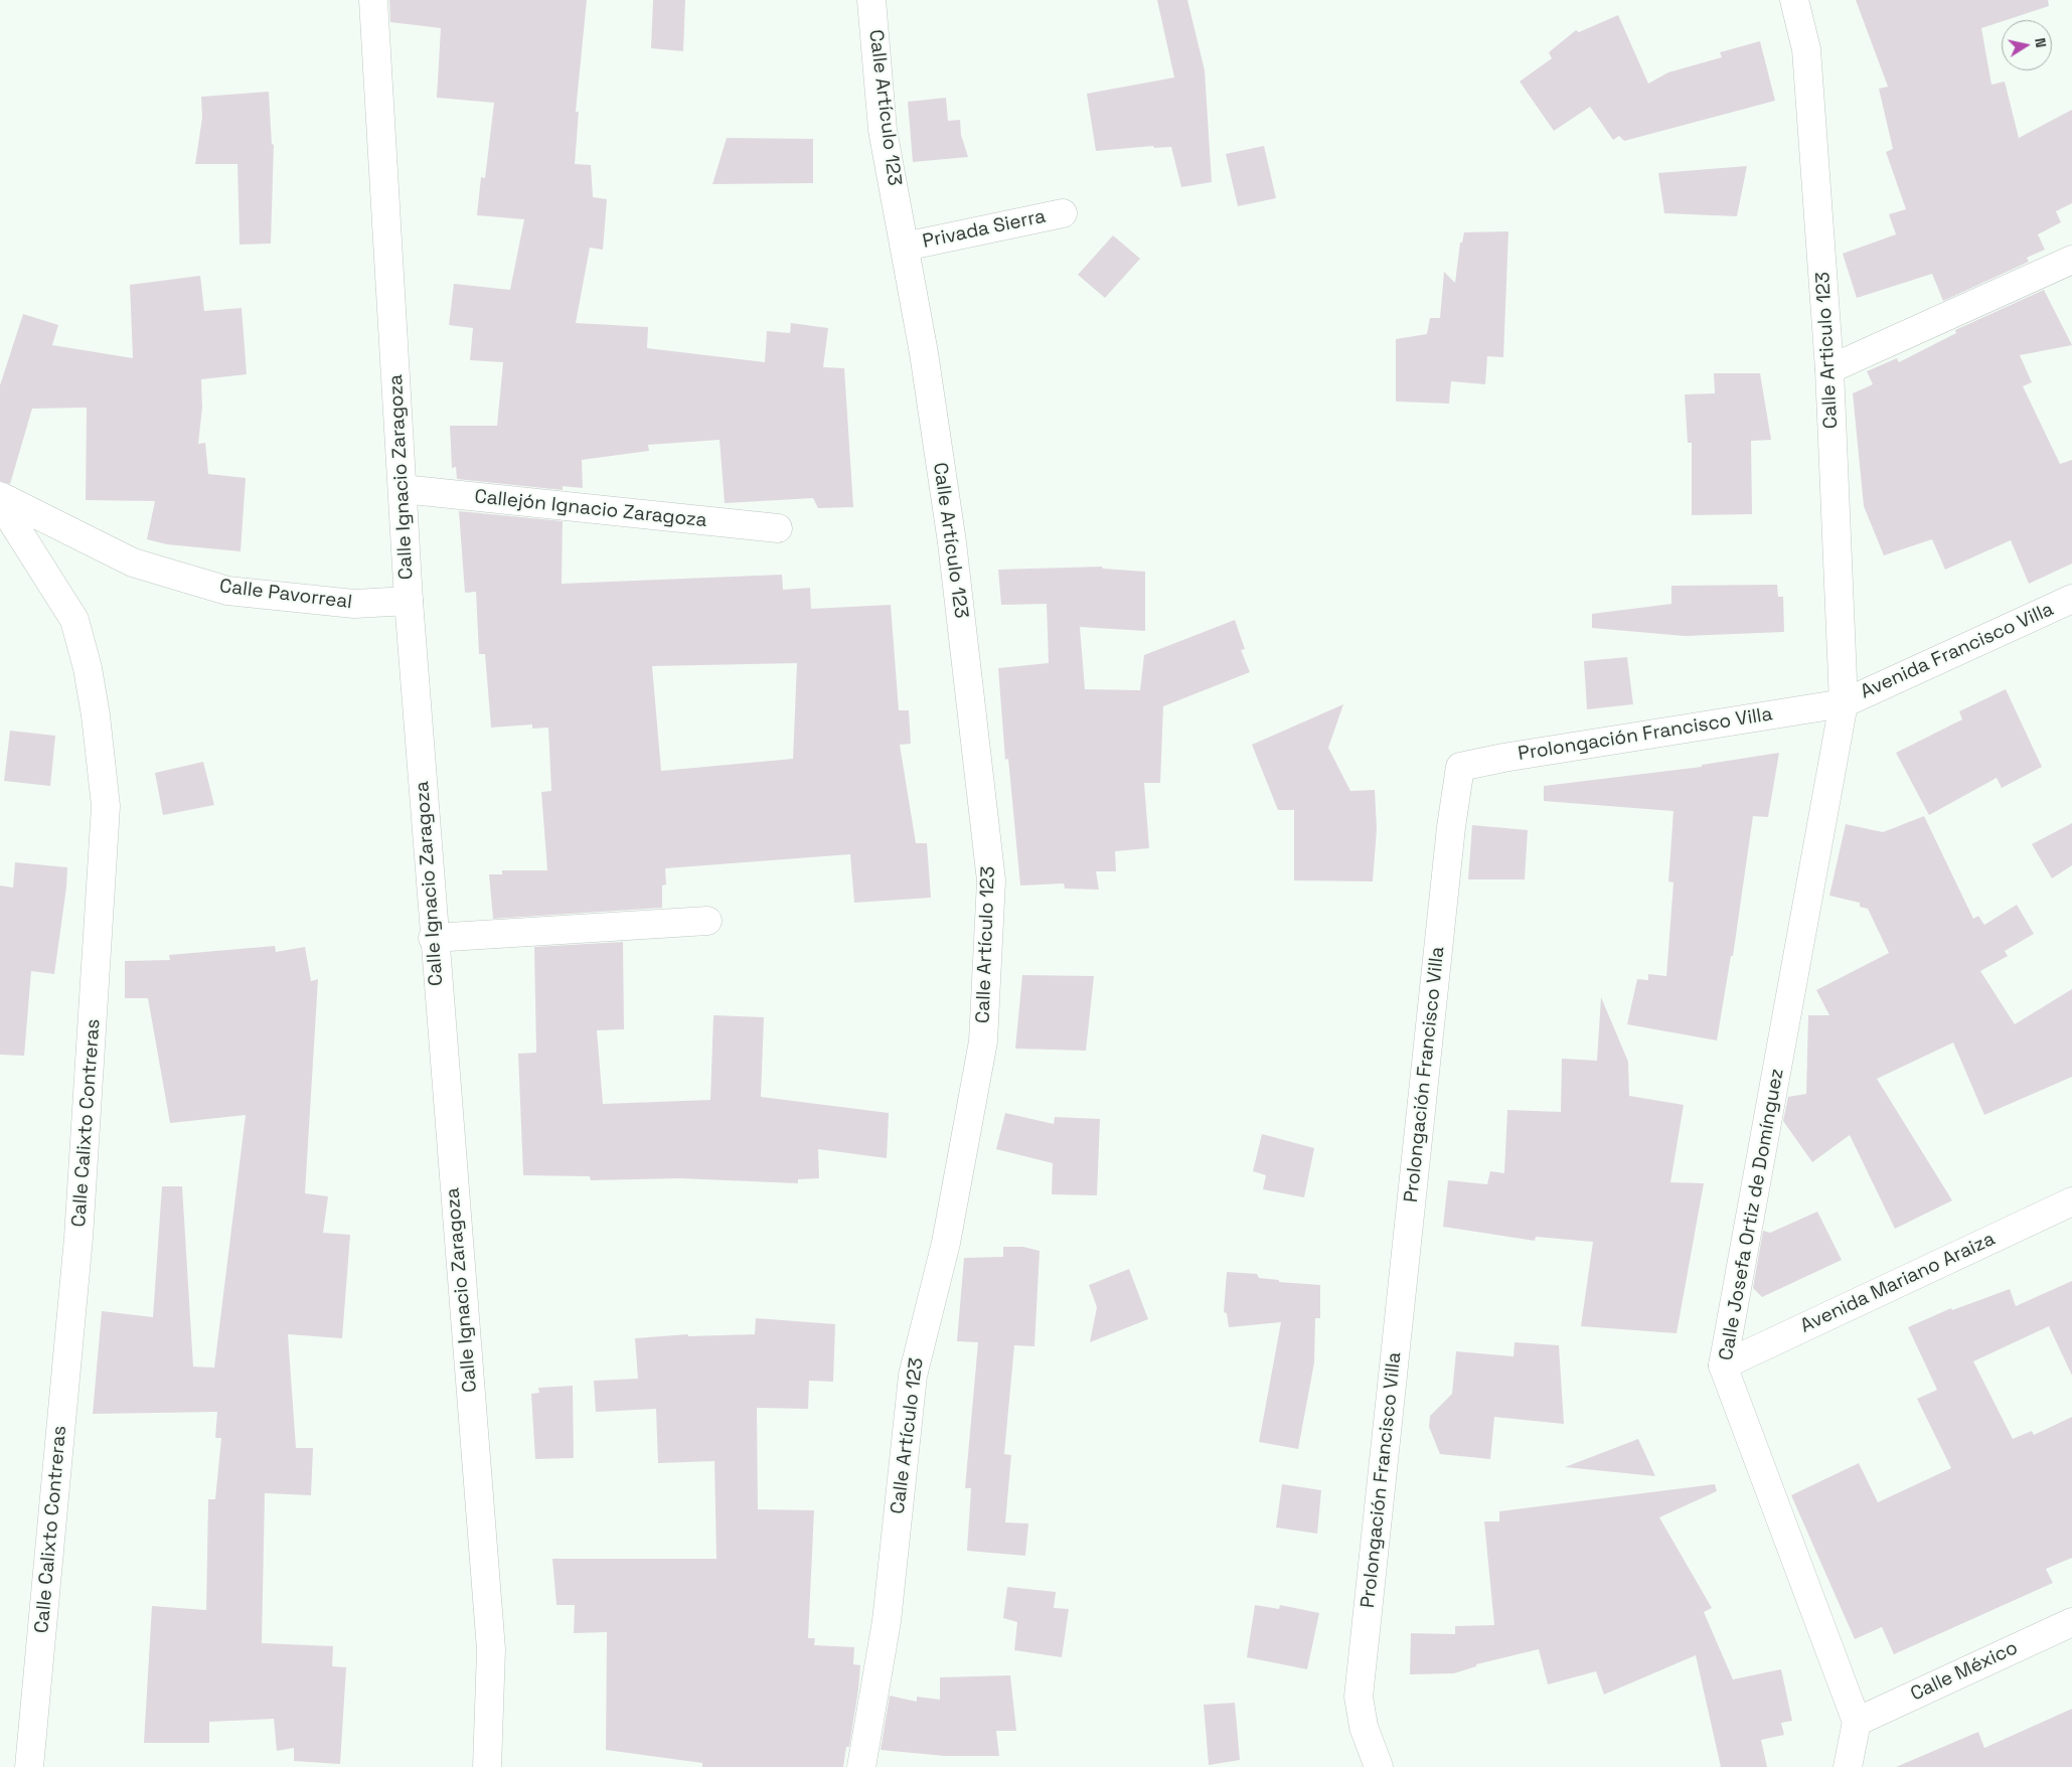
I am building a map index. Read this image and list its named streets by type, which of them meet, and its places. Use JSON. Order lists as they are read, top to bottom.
{
  "streets": {
    "street": [
      "Calle Artículo 123",
      "Privada Sierra",
      "Calle Articulo 123",
      "Calle Ignacio Zaragoza",
      "Callejón Ignacio Zaragoza",
      "Calle Pavorreal",
      "Avenida Francisco Villa",
      "Prolongación Francisco Villa",
      "Calle Calixto Contreras",
      "Calle Josefa Ortiz de Domínguez",
      "Avenida Mariano Araiza",
      "Calle México"
    ]
  },
  "crossings": [
    ["Calle Artículo 123", "Privada Sierra"],
    ["Calle Articulo 123", "Avenida Francisco Villa"],
    ["Calle Articulo 123", "Prolongación Francisco Villa"],
    ["Calle Articulo 123", "Calle Josefa Ortiz de Domínguez"],
    ["Calle Ignacio Zaragoza", "Callejón Ignacio Zaragoza"],
    ["Calle Ignacio Zaragoza", "Calle Pavorreal"],
    ["Avenida Francisco Villa", "Prolongación Francisco Villa"],
    ["Avenida Francisco Villa", "Calle Josefa Ortiz de Domínguez"],
    ["Prolongación Francisco Villa", "Calle Josefa Ortiz de Domínguez"],
    ["Calle Josefa Ortiz de Domínguez", "Avenida Mariano Araiza"],
    ["Calle Josefa Ortiz de Domínguez", "Calle México"]
  ],
  "north": "right"
}
